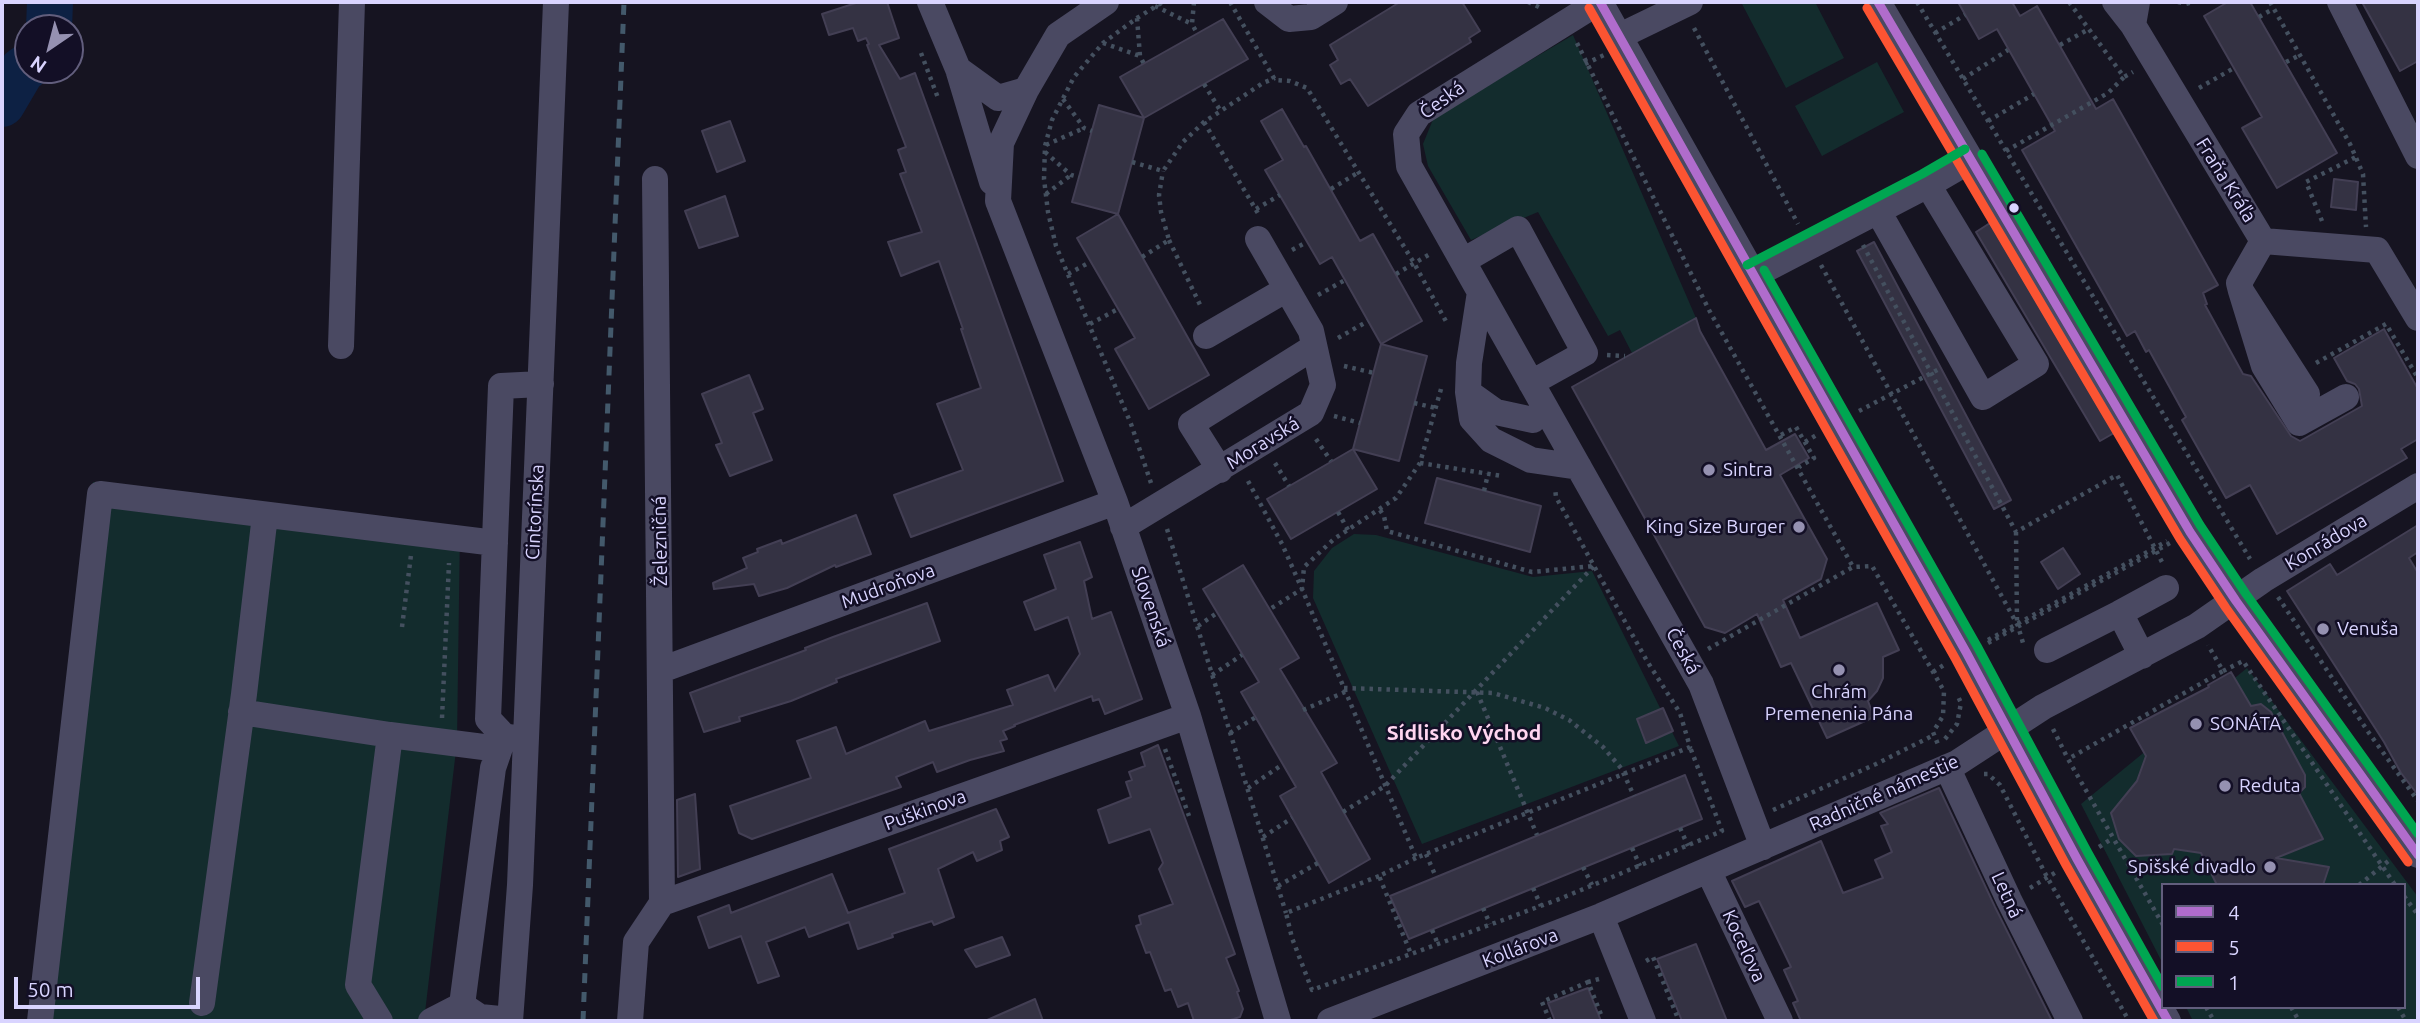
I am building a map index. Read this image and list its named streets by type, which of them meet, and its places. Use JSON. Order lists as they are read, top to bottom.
{
  "streets": {
    "street": [
      "Česká",
      "Fraňa Kráľa",
      "Moravská",
      "Cintorínska",
      "Železničná",
      "Konrádova",
      "Mudroňova",
      "Slovenská",
      "Radničné námestie",
      "Puškinova",
      "Letná",
      "Koceľova",
      "Kollárova"
    ]
  },
  "crossings": [
    ["Česká", "Radničné námestie"],
    ["Moravská", "Slovenská"],
    ["Železničná", "Mudroňova"],
    ["Železničná", "Puškinova"],
    ["Konrádova", "Radničné námestie"],
    ["Mudroňova", "Slovenská"],
    ["Slovenská", "Puškinova"],
    ["Radničné námestie", "Letná"],
    ["Radničné námestie", "Koceľova"],
    ["Radničné námestie", "Kollárova"],
    ["Koceľova", "Kollárova"]
  ],
  "districts": ["Sídlisko Východ"],
  "places": [
    "Sintra",
    "King Size Burger",
    "Venuša",
    "Chrám Premenenia Pána",
    "SONÁTA",
    "Reduta",
    "Spišské divadlo"
  ],
  "lines": ["transit line 4", "transit line 5", "transit line 1"],
  "legend": ["4", "5", "1"],
  "scale_bar": "50 m",
  "north": "bottom left"
}
